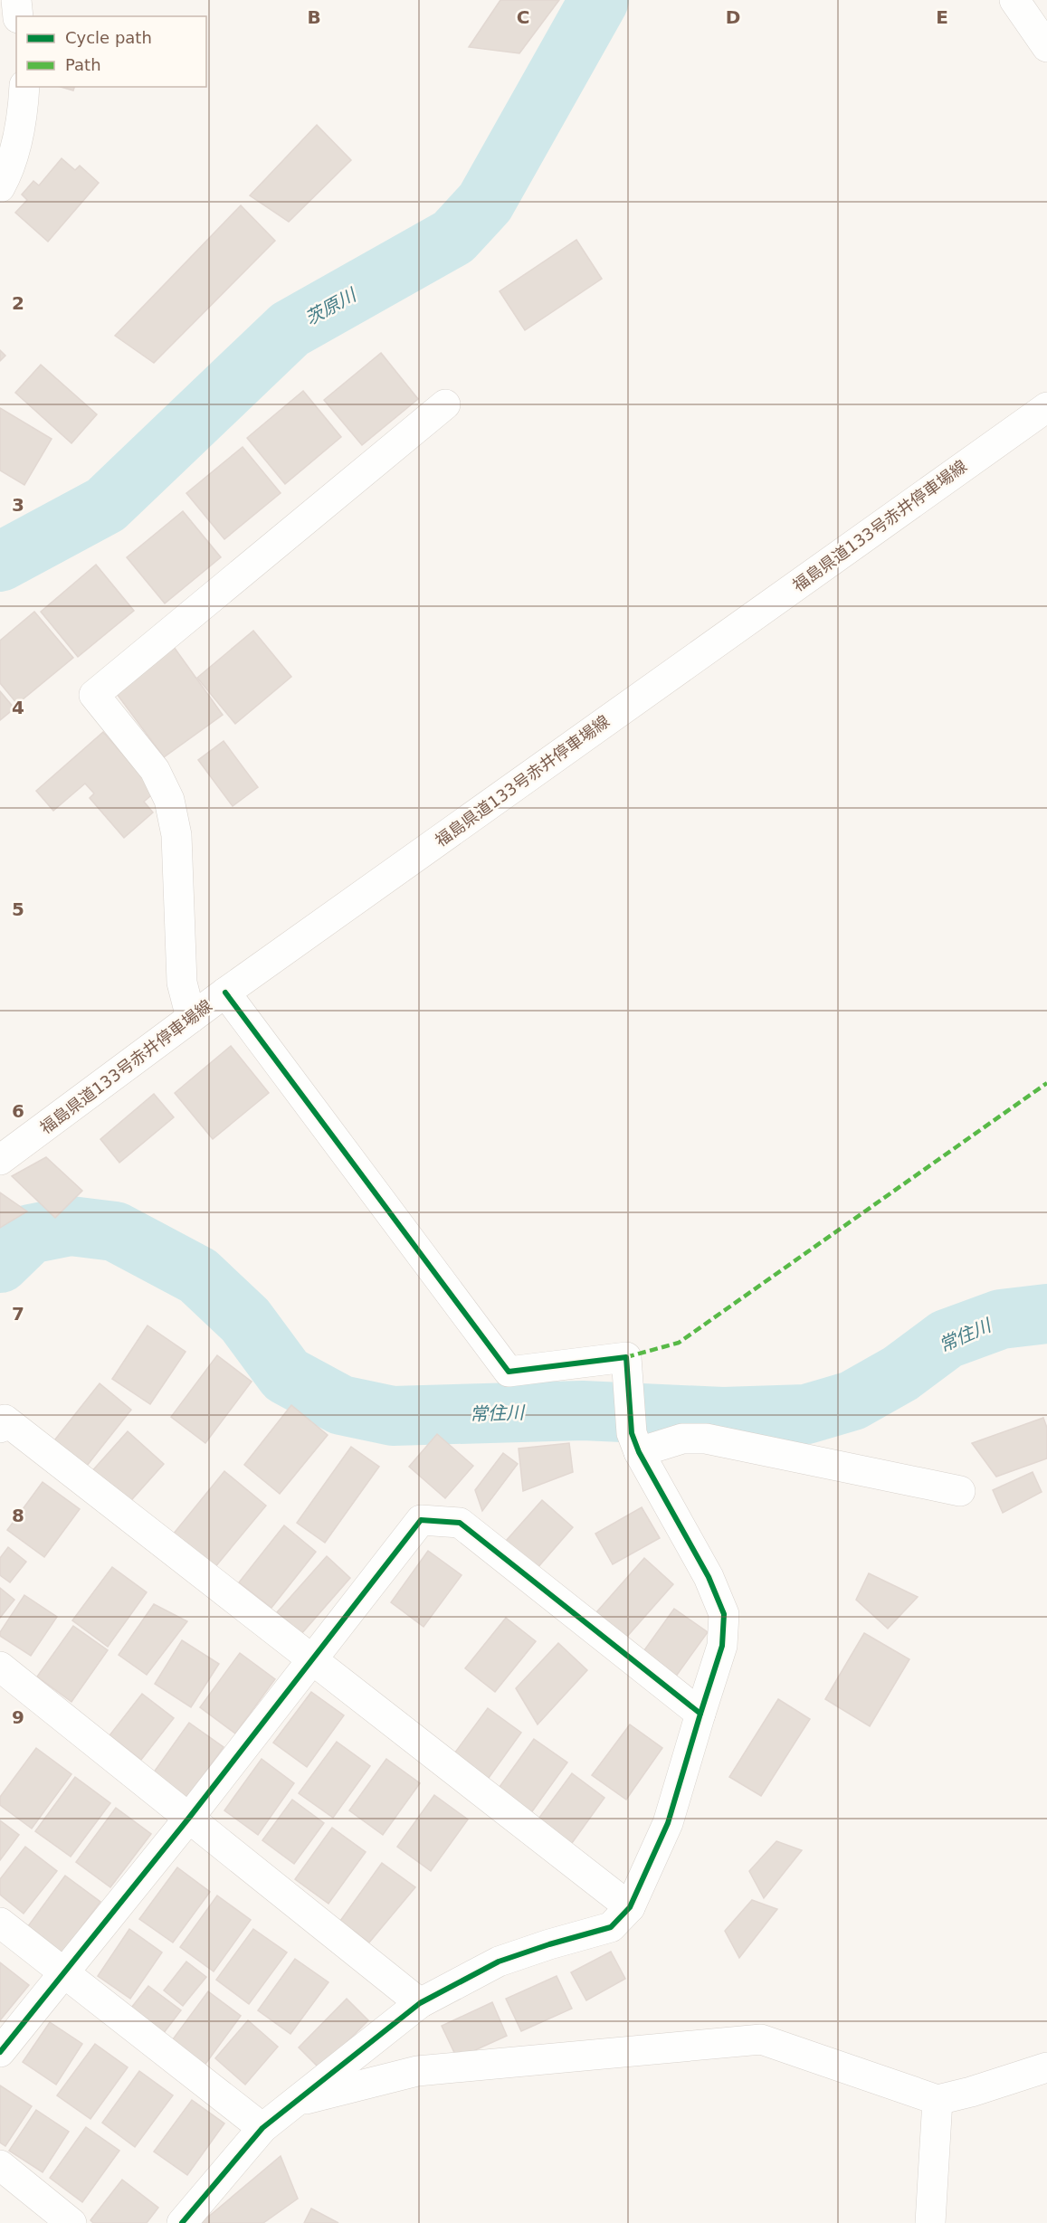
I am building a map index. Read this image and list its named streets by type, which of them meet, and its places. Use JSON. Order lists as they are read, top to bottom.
{
  "streets": {
    "street": ["福島県道133号赤井停車場線"]
  },
  "water": ["茨原川", "常住川"],
  "legend": ["Cycle path", "Path"],
  "grid": {
    "columns": [
      "B",
      "C",
      "D",
      "E"
    ],
    "rows": [
      "2",
      "3",
      "4",
      "5",
      "6",
      "7",
      "8",
      "9"
    ]
  }
}
